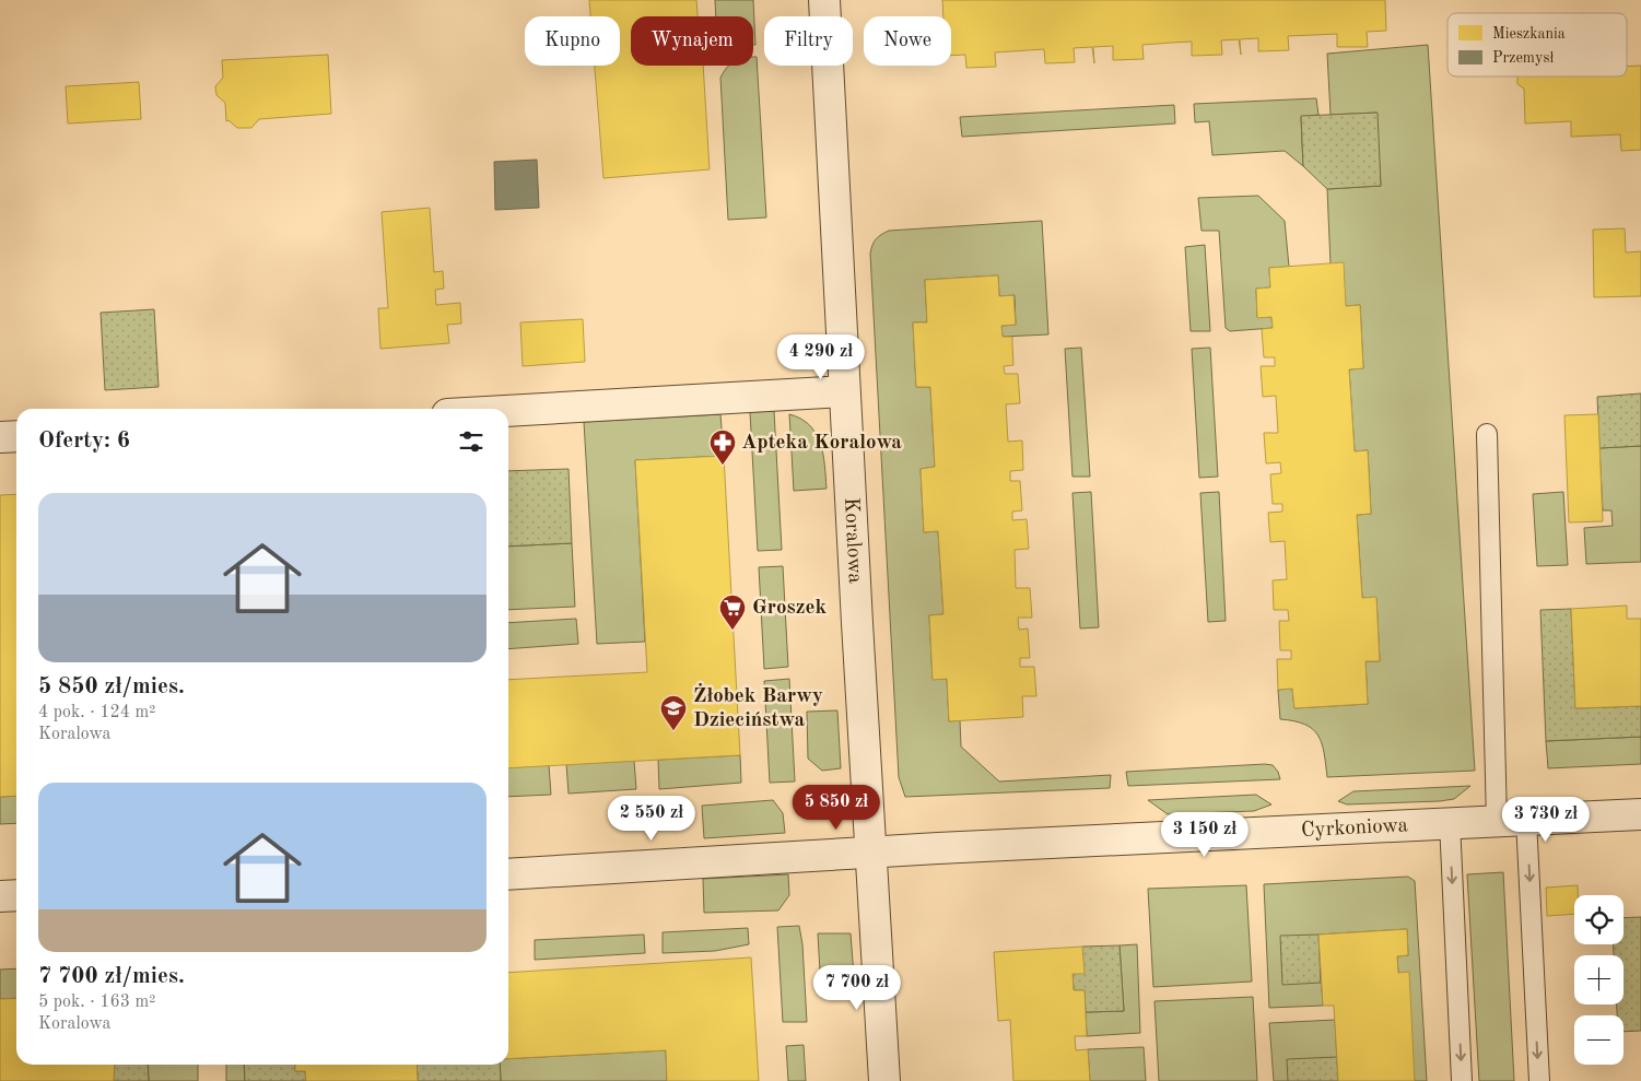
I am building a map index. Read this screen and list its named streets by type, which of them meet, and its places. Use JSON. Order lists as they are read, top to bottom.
{
  "streets": {
    "street": ["Koralowa", "Cyrkoniowa"]
  },
  "crossings": [
    ["Koralowa", "Cyrkoniowa"]
  ],
  "places": {
    "pharmacy": ["Apteka Koralowa"],
    "supermarket": ["Groszek"],
    "school or university": ["Żłobek Barwy Dzieciństwa"]
  },
  "legend": ["Mieszkania", "Przemysł"],
  "page": {
    "chip": [
      "Kupno",
      "Wynajem",
      "Filtry",
      "Nowe"
    ],
    "price": [
      "4 290 zł",
      "5 850 zł",
      "2 550 zł",
      "3 730 zł",
      "3 150 zł",
      "7 700 zł"
    ],
    "heading": "Oferty: 6",
    "list": [
      {
        "name": "5 850 zł/mies.",
        "note": "4 pok. · 124 m² · Koralowa"
      },
      {
        "name": "7 700 zł/mies.",
        "note": "5 pok. · 163 m² · Koralowa"
      }
    ],
    "map_buttons": ["+", "−"]
  }
}
